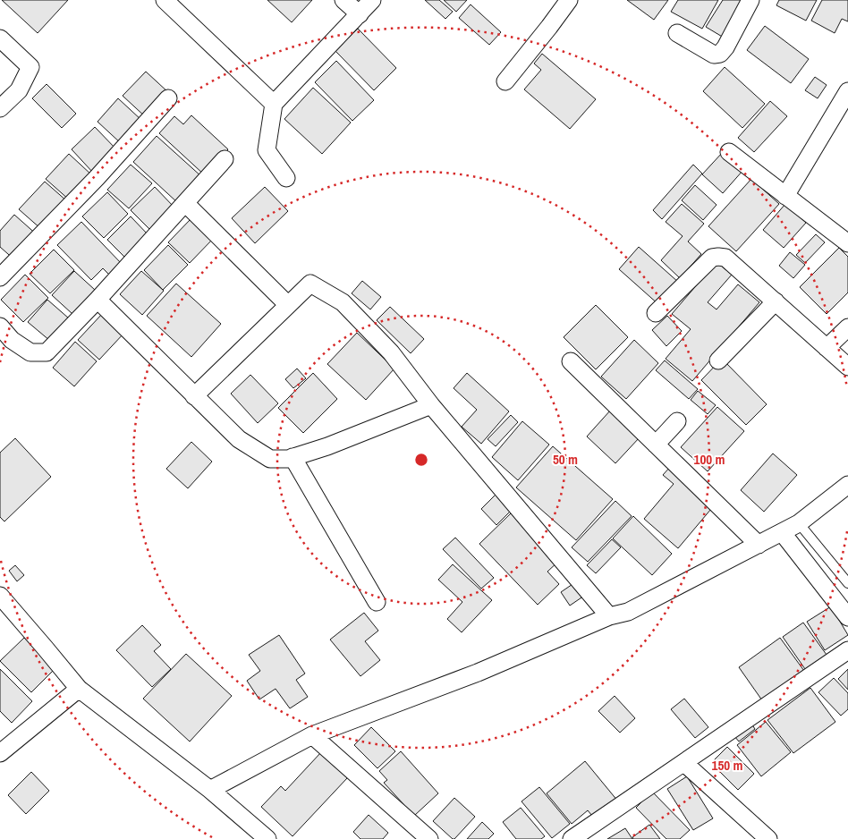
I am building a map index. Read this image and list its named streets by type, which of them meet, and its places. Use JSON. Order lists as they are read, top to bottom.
{
  "rings": ["50 m", "100 m", "150 m"]
}
